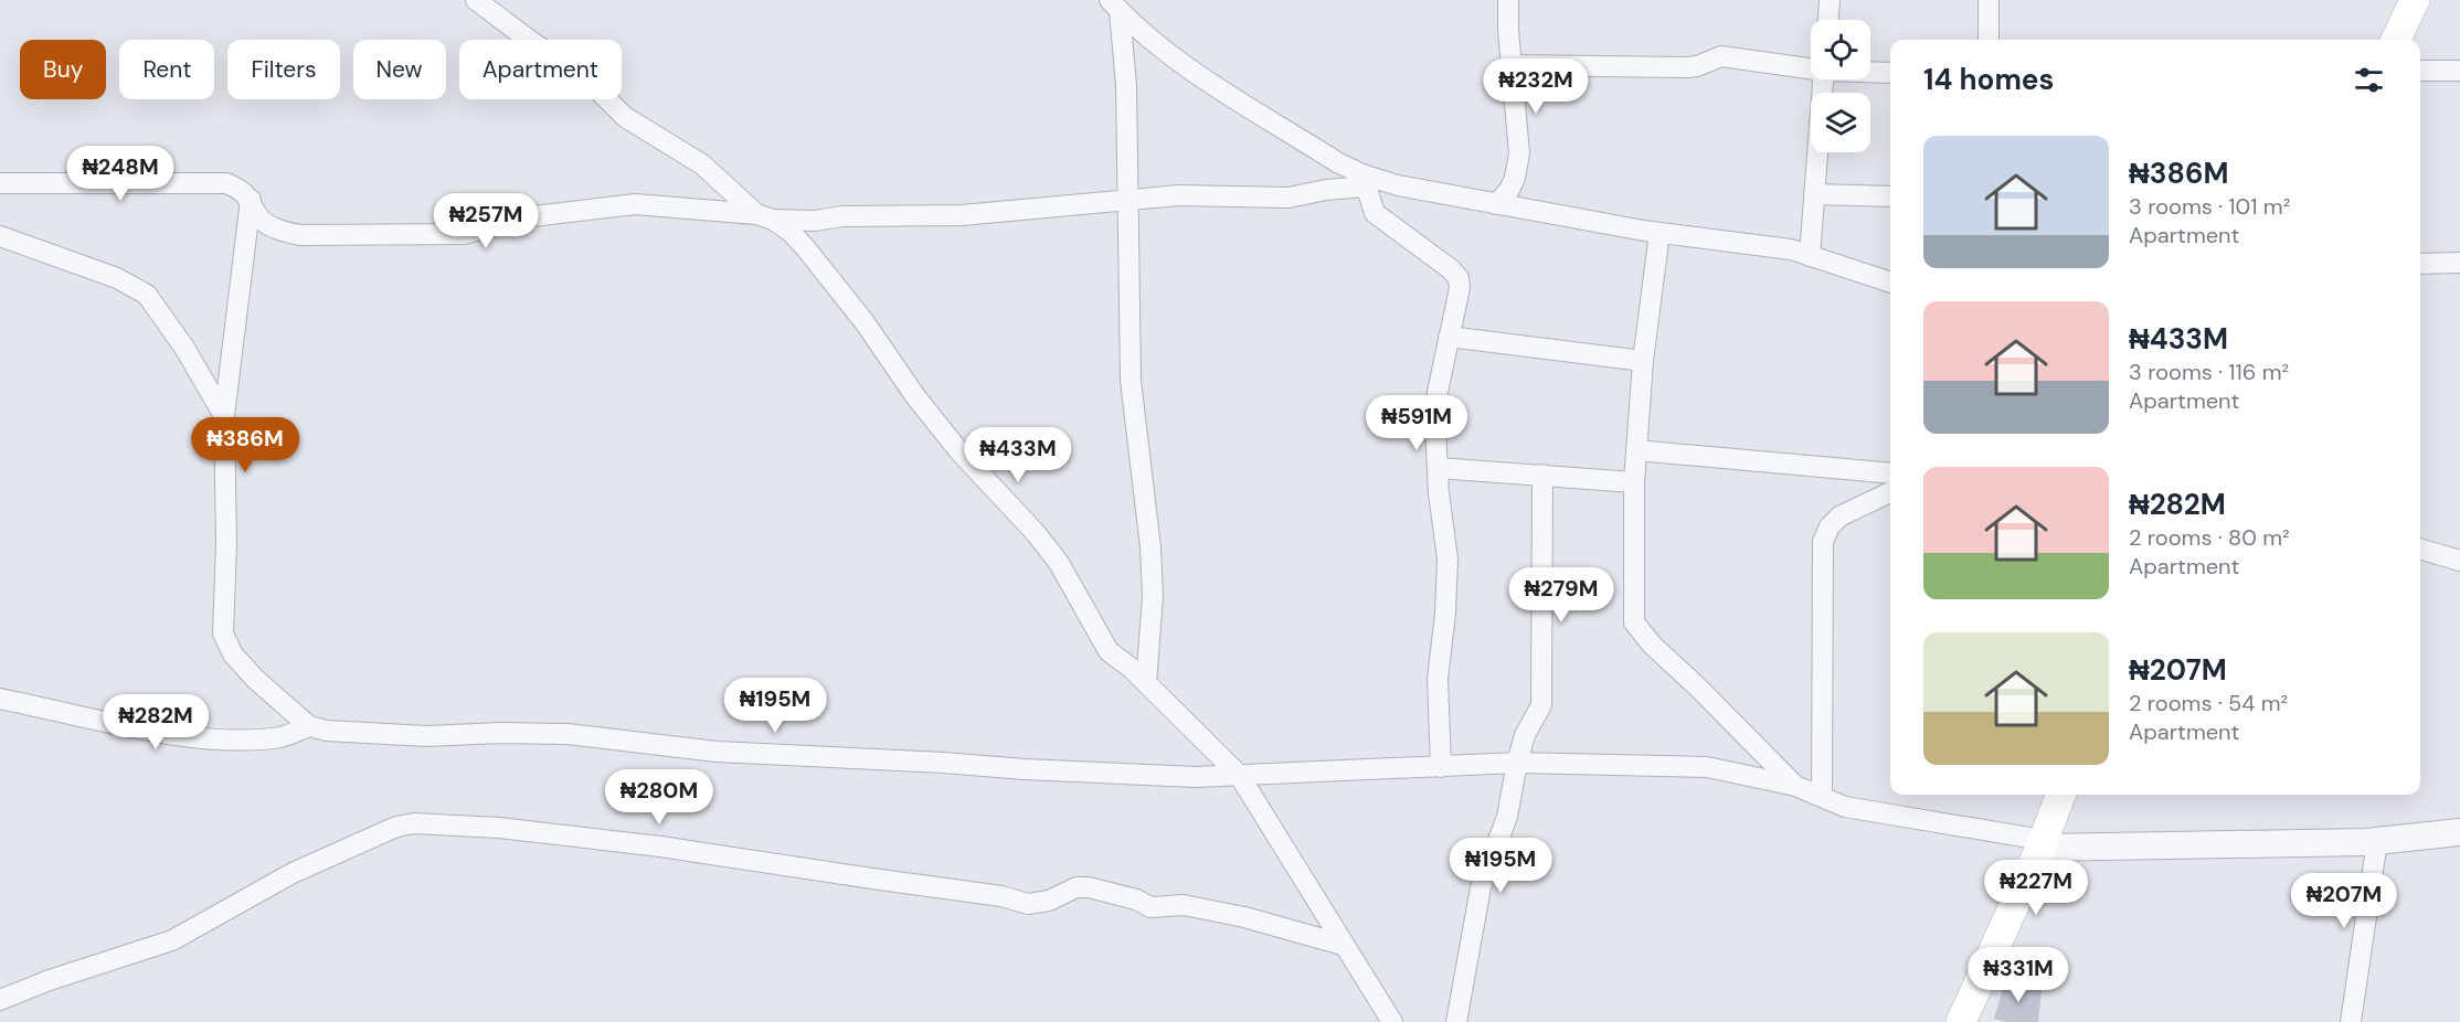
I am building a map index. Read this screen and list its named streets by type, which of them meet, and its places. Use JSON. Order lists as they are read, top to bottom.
{
  "page": {
    "chip": [
      "Buy",
      "Rent",
      "Filters",
      "New",
      "Apartment"
    ],
    "heading": "14 homes",
    "price": [
      "₦232M",
      "₦248M",
      "₦257M",
      "₦591M",
      "₦386M",
      "₦433M",
      "₦279M",
      "₦195M",
      "₦282M",
      "₦280M",
      "₦195M",
      "₦227M",
      "₦207M",
      "₦331M"
    ],
    "list": [
      {
        "name": "₦386M",
        "note": "3 rooms · 101 m² · Apartment"
      },
      {
        "name": "₦433M",
        "note": "3 rooms · 116 m² · Apartment"
      },
      {
        "name": "₦282M",
        "note": "2 rooms · 80 m² · Apartment"
      },
      {
        "name": "₦207M",
        "note": "2 rooms · 54 m² · Apartment"
      }
    ]
  }
}
